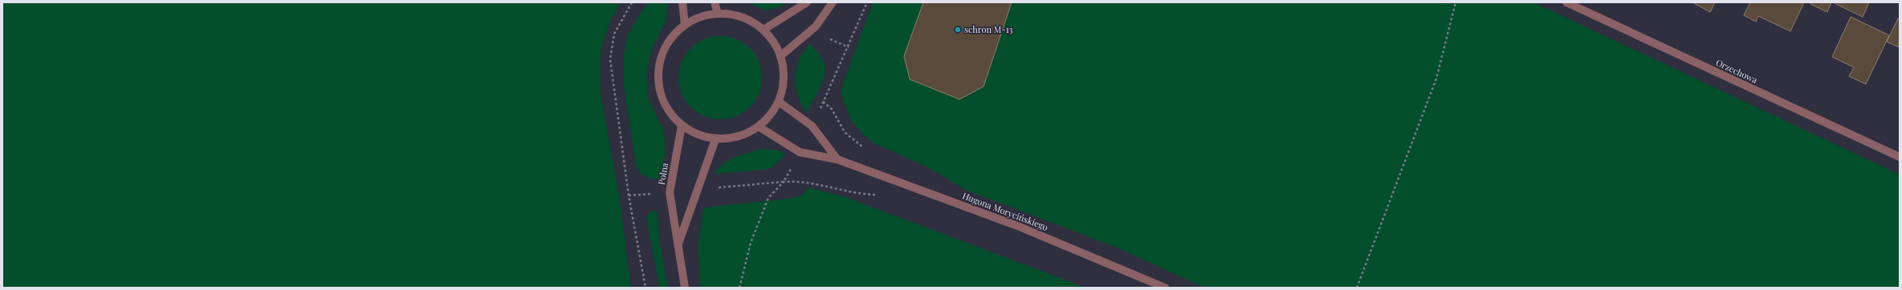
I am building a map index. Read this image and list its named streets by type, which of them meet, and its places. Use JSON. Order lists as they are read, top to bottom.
{
  "streets": {
    "street": ["Orzechowa", "Polna", "Hugona Morycińskiego"]
  },
  "places": ["schron M-13"]
}
